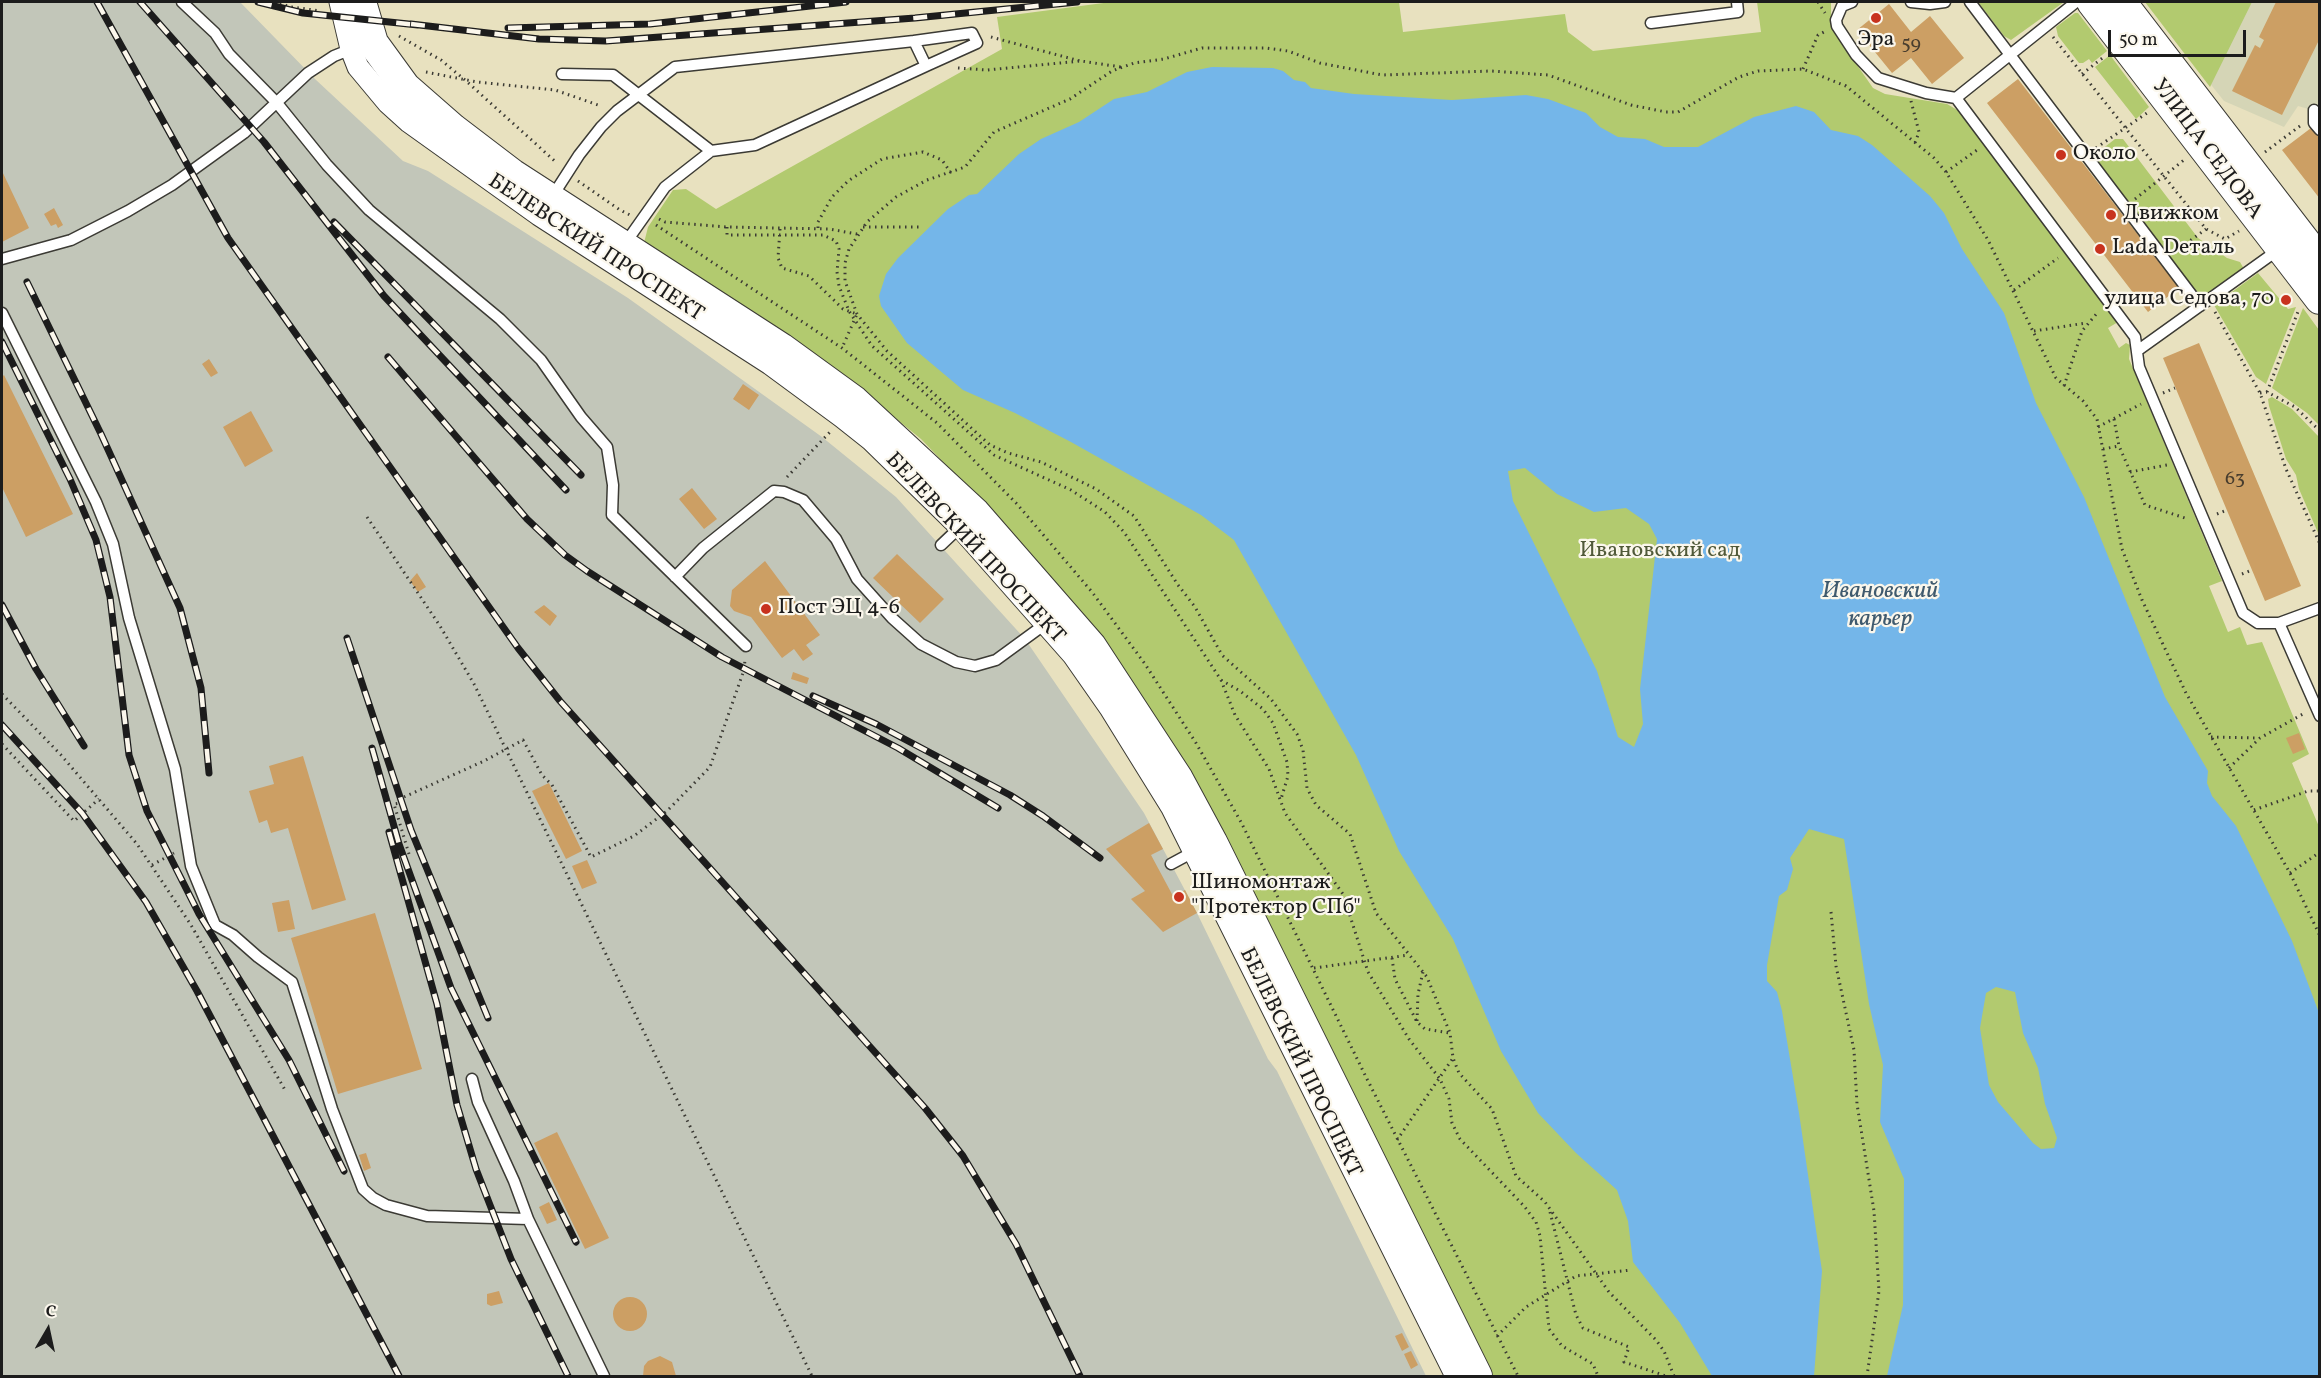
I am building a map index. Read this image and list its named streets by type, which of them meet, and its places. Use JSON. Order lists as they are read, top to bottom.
{
  "streets": {
    "street": ["УЛИЦА СЕДОВА", "БЕЛЕВСКИЙ ПРОСПЕКТ"]
  },
  "water": ["Ивановский карьер"],
  "parks": ["Ивановский сад"],
  "places": [
    "Эра",
    "Около",
    "Движком",
    "Lada Dеталь",
    "улица Седова, 70",
    "Пост ЭЦ 4-6",
    "Шиномонтаж \"Протектор СПб\""
  ],
  "house_numbers": ["59", "63"],
  "scale_bar": "50 m",
  "north": "top"
}
